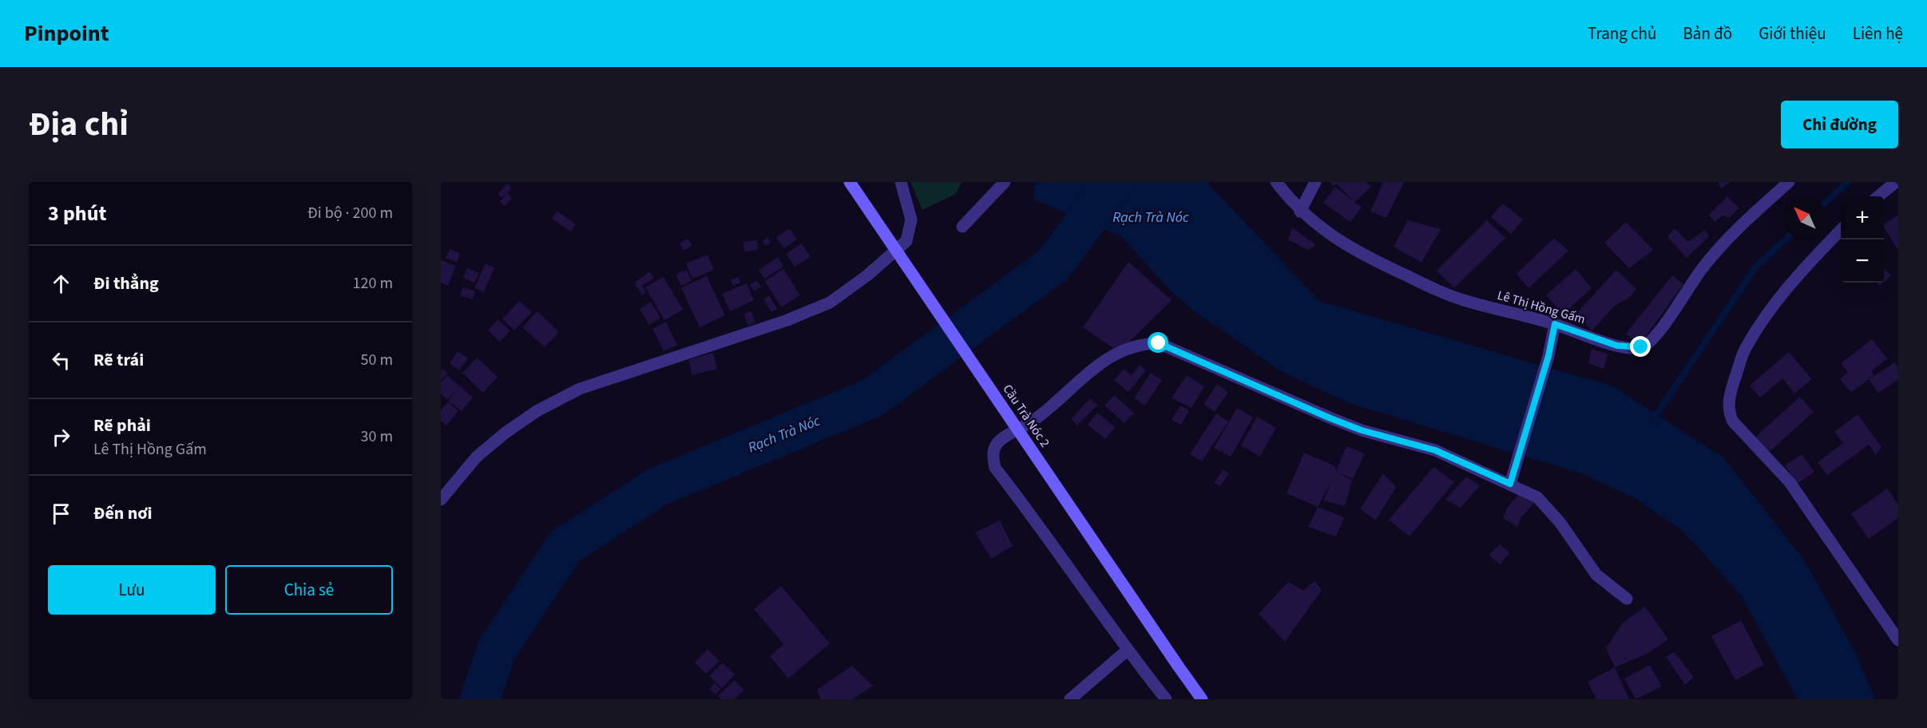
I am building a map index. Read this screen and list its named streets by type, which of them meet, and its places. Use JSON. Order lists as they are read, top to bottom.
{
  "streets": {
    "main road": ["Cầu Trà Nóc 2"],
    "street": ["Lê Thị Hồng Gấm"]
  },
  "water": ["Rạch Trà Nóc"],
  "north": "top left",
  "page": {
    "header": "Pinpoint",
    "nav": [
      "Trang chủ",
      "Bản đồ",
      "Giới thiệu",
      "Liên hệ"
    ],
    "title": "Địa chỉ",
    "buttons": [
      "Chỉ đường",
      ["Lưu", "Chia sẻ"]
    ],
    "heading": ["3 phút", "Đi bộ · 200 m"],
    "map_buttons": ["+", "−"],
    "list": [
      ["Đi thẳng", "120 m"],
      ["Rẽ trái", "50 m"],
      ["Rẽ phải", "Lê Thị Hồng Gấm", "30 m"],
      "Đến nơi"
    ]
  }
}
